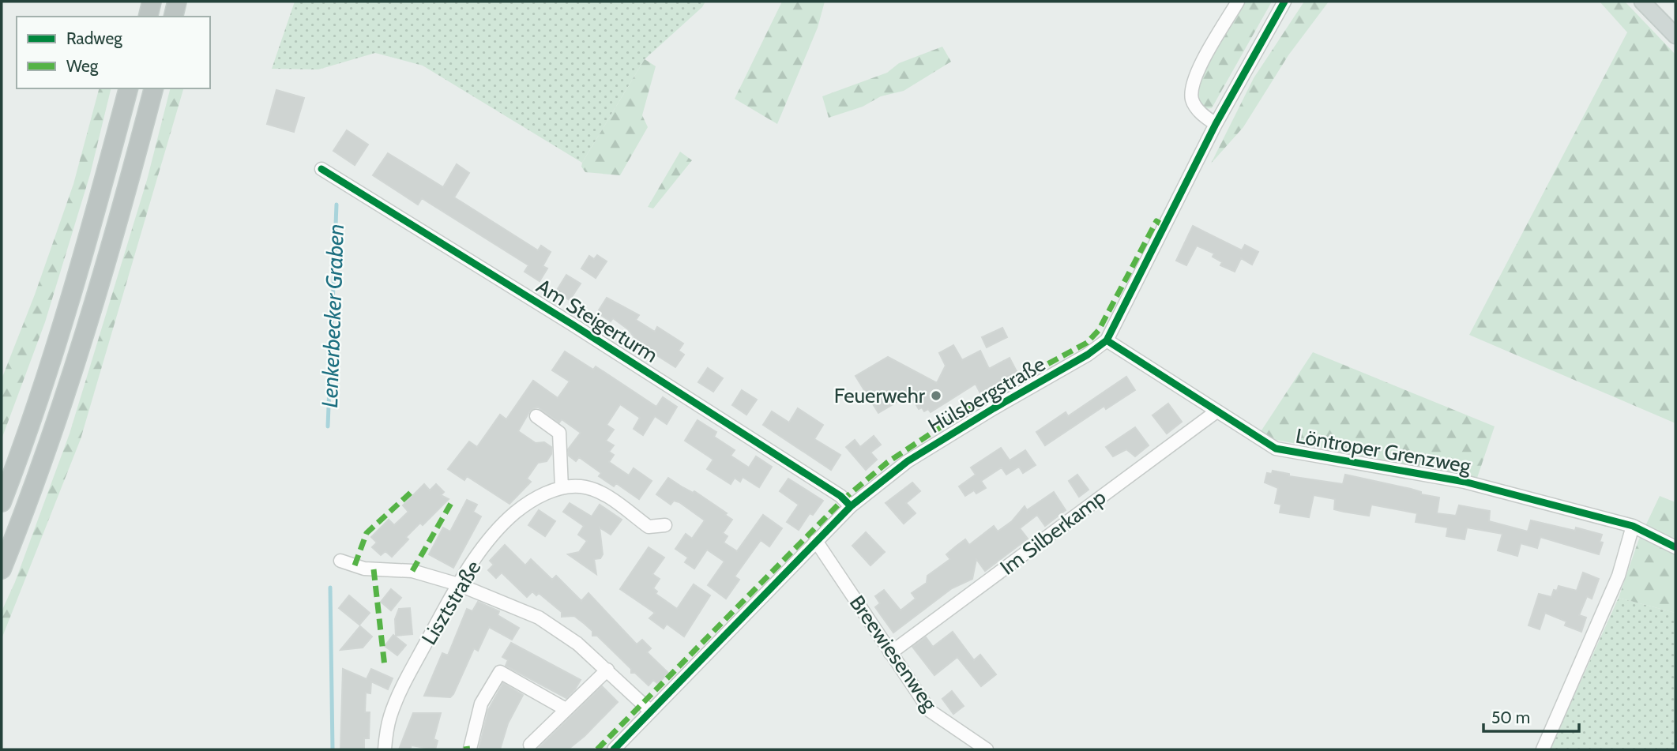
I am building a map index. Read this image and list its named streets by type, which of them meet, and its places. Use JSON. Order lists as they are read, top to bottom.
{
  "streets": {
    "street": [
      "Am Steigerturm",
      "Hülsbergstraße",
      "Löntroper Grenzweg",
      "Im Silberkamp",
      "Lisztstraße",
      "Breewiesenweg"
    ]
  },
  "crossings": [
    ["Am Steigerturm", "Hülsbergstraße"],
    ["Hülsbergstraße", "Löntroper Grenzweg"],
    ["Hülsbergstraße", "Breewiesenweg"],
    ["Löntroper Grenzweg", "Im Silberkamp"],
    ["Im Silberkamp", "Breewiesenweg"]
  ],
  "water": ["Lenkerbecker Graben"],
  "places": ["Feuerwehr"],
  "legend": ["Radweg", "Weg"],
  "scale_bar": "50 m"
}
